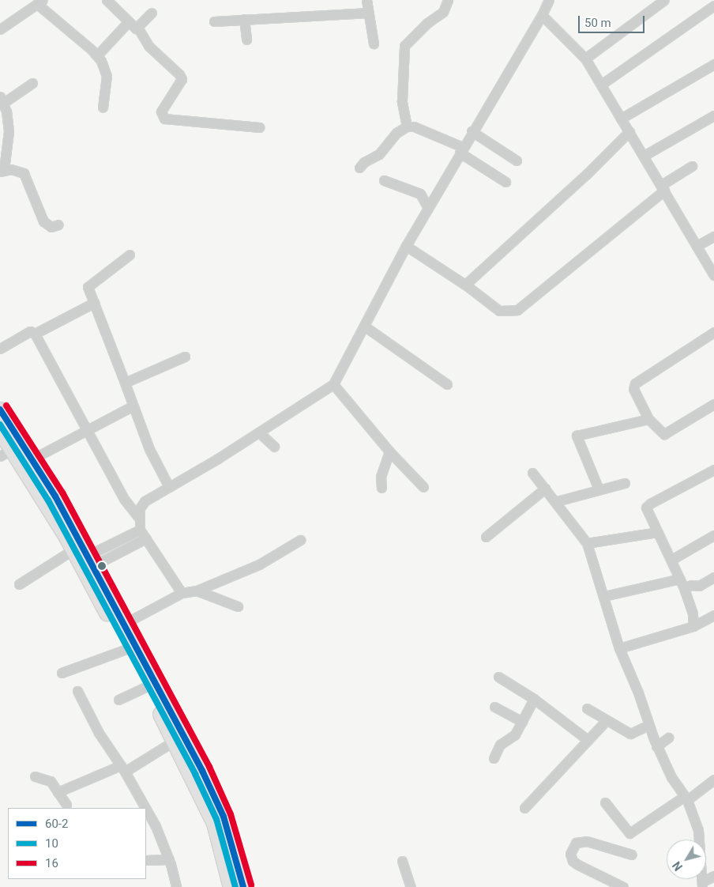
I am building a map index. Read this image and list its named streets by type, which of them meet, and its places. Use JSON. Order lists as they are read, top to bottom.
{
  "lines": ["transit line 16", "transit line 60-2", "transit line 10"],
  "legend": ["60-2", "10", "16"],
  "scale_bar": "50 m",
  "north": "bottom left"
}
